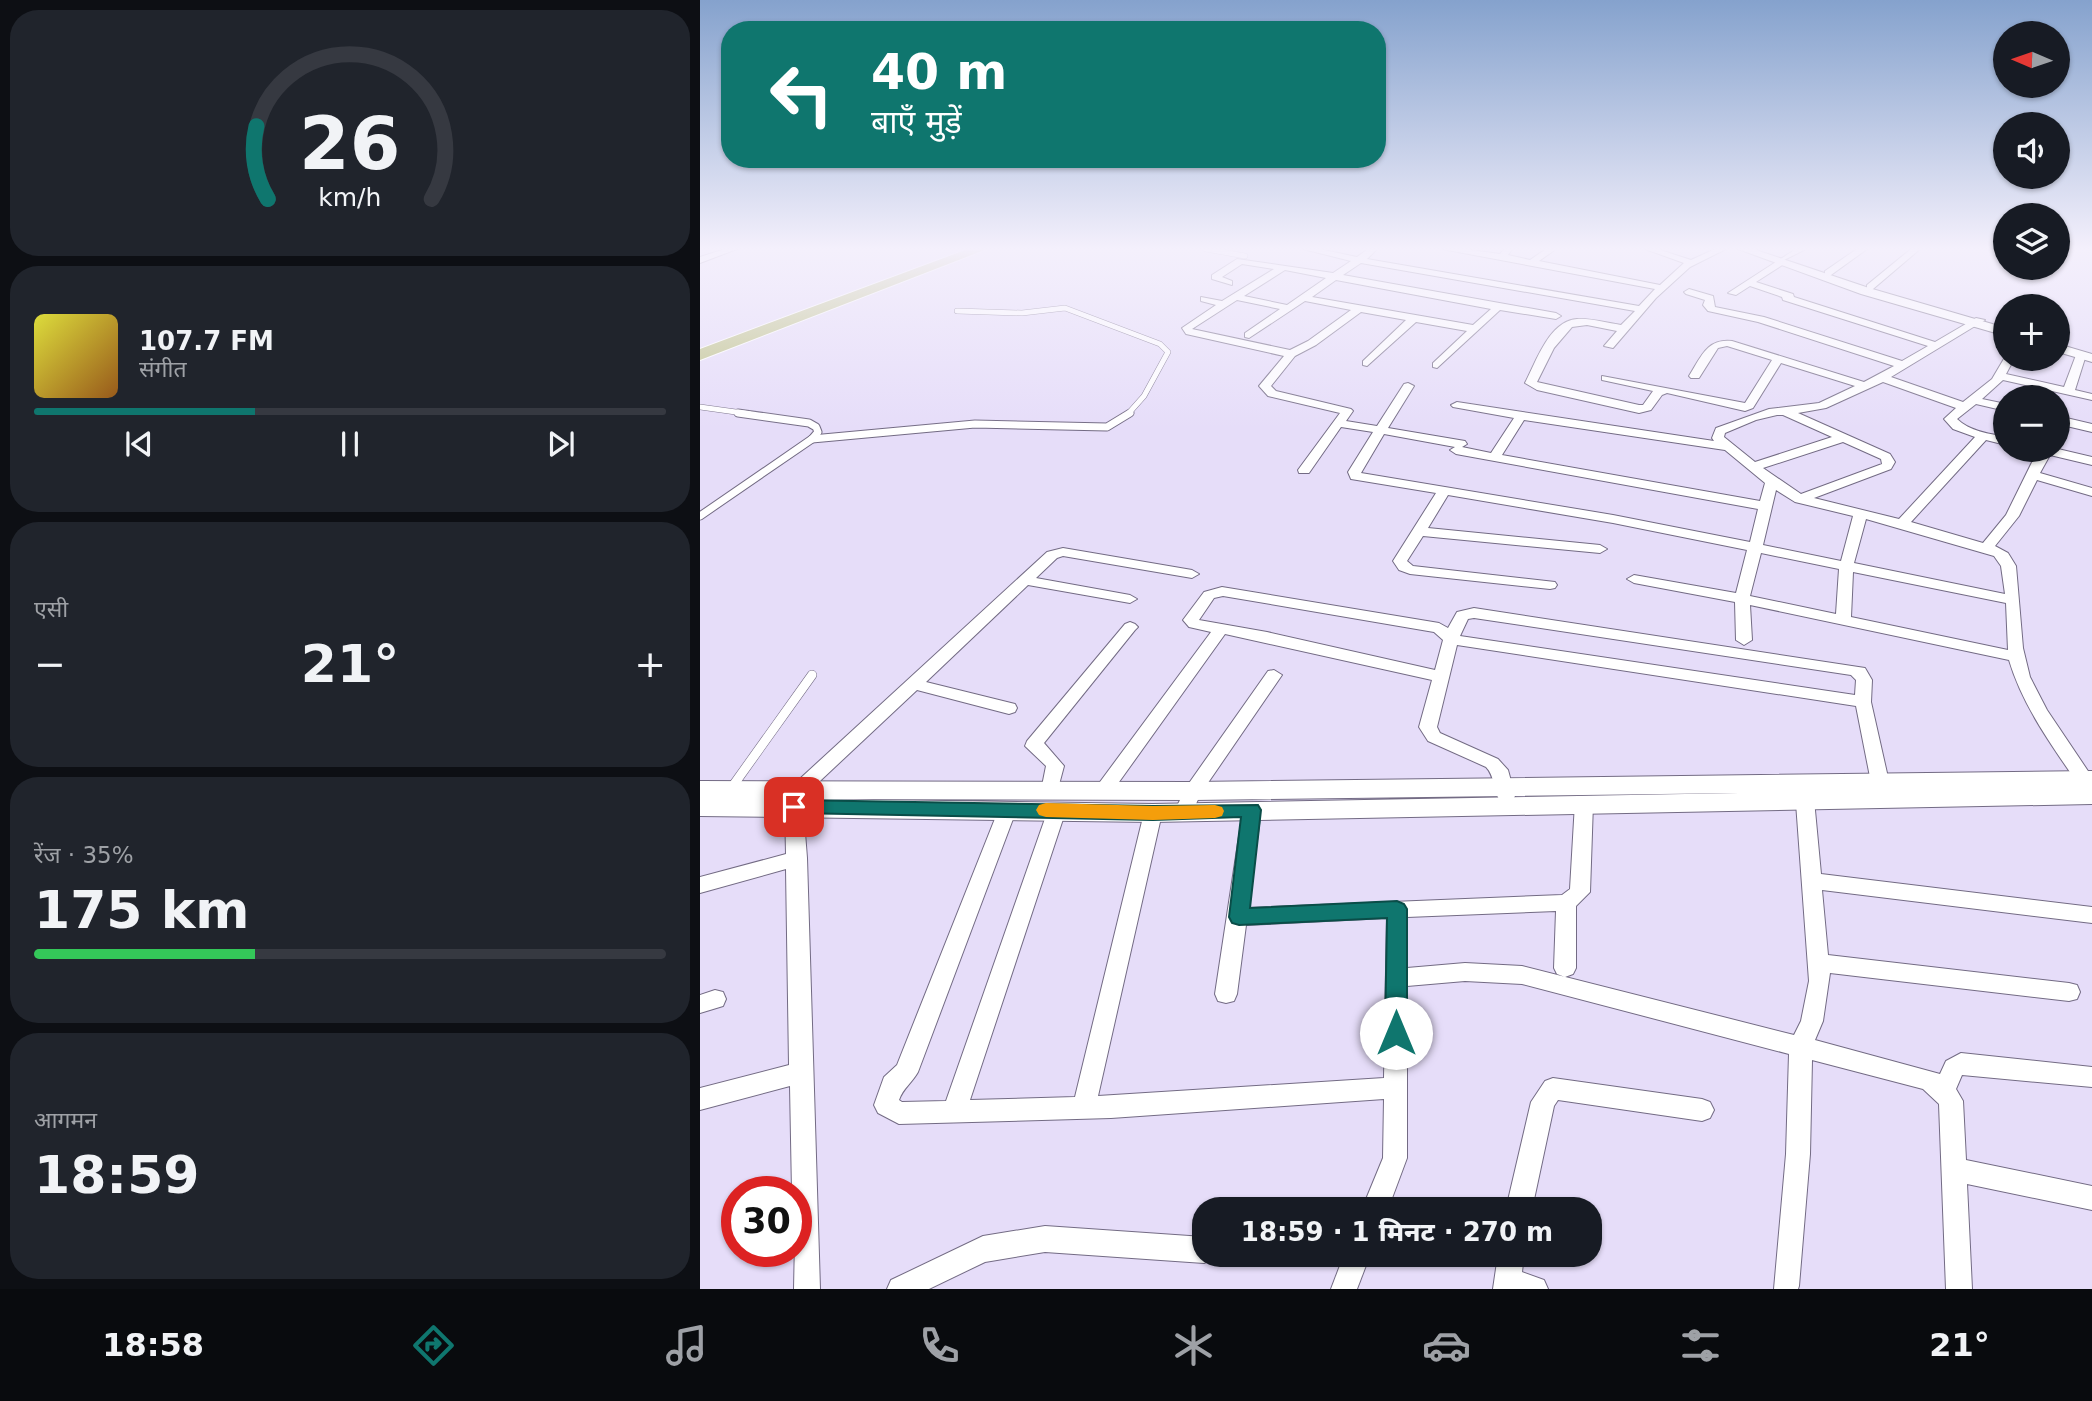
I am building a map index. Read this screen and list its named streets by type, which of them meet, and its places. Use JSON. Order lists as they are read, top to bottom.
{
  "north": "left",
  "page": {
    "map_buttons": ["+", "−"],
    "turn": ["40 m", "बाएँ मुड़ें"],
    "song": ["107.7 FM", "संगीत"],
    "tile": [
      "एसी",
      ["रेंज · 35%", "175 km"],
      ["आगमन", "18:59"]
    ],
    "heat": ["−", "21°", "+"],
    "limit": "30",
    "trip": "18:59 · 1 मिनट · 270 m",
    "tabs": ["18:58", "21°"],
    "gauge": ["26", "km/h"]
  }
}
